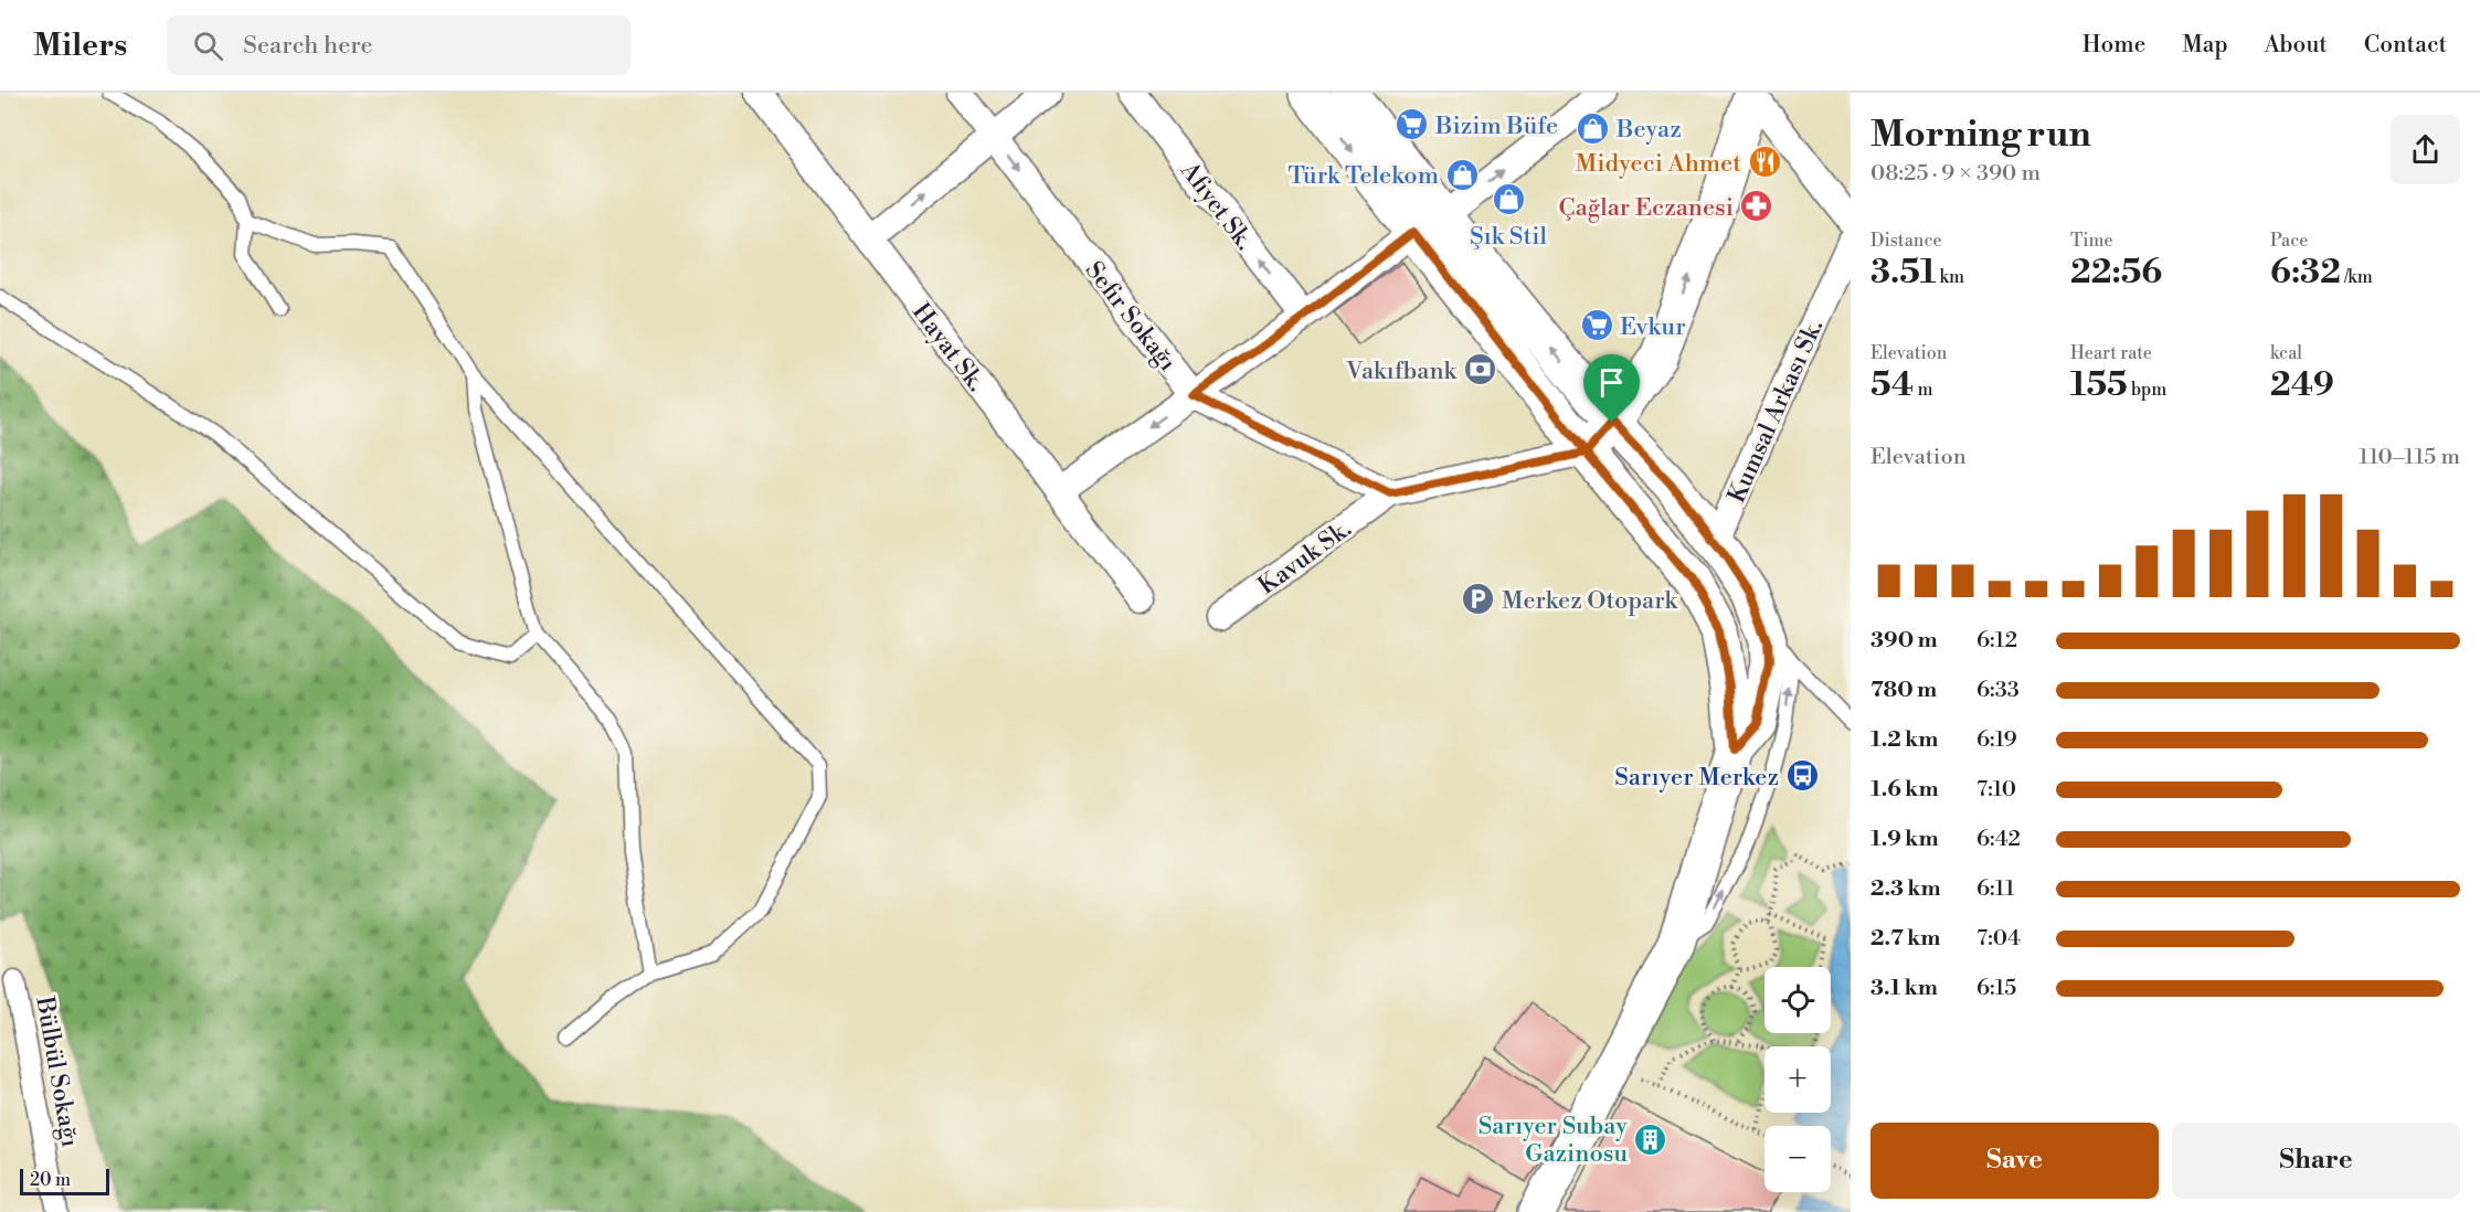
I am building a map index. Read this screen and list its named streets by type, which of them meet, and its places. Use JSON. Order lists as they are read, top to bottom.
{
  "streets": {
    "street": [
      "Afiyet Sk.",
      "Sefir Sokağı",
      "Hayat Sk.",
      "Kumsal Arkası Sk.",
      "Kavuk Sk.",
      "Bülbül Sokağı"
    ]
  },
  "crossings": [
    ["Sefir Sokağı", "Kavuk Sk."]
  ],
  "one_way": ["Afiyet Sk.", "Sefir Sokağı"],
  "places": {
    "supermarket": ["Bizim Büfe", "Evkur"],
    "shop": ["Beyaz", "Türk Telekom", "Şık Stil"],
    "restaurant": ["Midyeci Ahmet"],
    "pharmacy": ["Çağlar Eczanesi"],
    "bank": ["Vakıfbank"],
    "parking": ["Merkez Otopark"],
    "bus stop": ["Sarıyer Merkez"],
    "building": ["Sarıyer Subay Gazinosu"]
  },
  "scale_bar": "20 m",
  "page": {
    "header": "Milers",
    "search": "Search here",
    "nav": [
      "Home",
      "Map",
      "About",
      "Contact"
    ],
    "heading": ["Morning run", "08:25 · 9 × 390 m"],
    "stats": [
      ["Distance", "3.51 km"],
      ["Time", "22:56"],
      ["Pace", "6:32 /km"],
      ["Elevation", "54 m"],
      ["Heart rate", "155 bpm"],
      ["kcal", "249"]
    ],
    "chart": ["Elevation", "110–115 m"],
    "list": [
      {
        "name": "390 m",
        "note": "6:12"
      },
      {
        "name": "780 m",
        "note": "6:33"
      },
      {
        "name": "1.2 km",
        "note": "6:19"
      },
      {
        "name": "1.6 km",
        "note": "7:10"
      },
      {
        "name": "1.9 km",
        "note": "6:42"
      },
      {
        "name": "2.3 km",
        "note": "6:11"
      },
      {
        "name": "2.7 km",
        "note": "7:04"
      },
      {
        "name": "3.1 km",
        "note": "6:15"
      }
    ],
    "map_buttons": ["+", "−"],
    "buttons": ["Save", "Share"],
    "scale": "20 m"
  }
}
